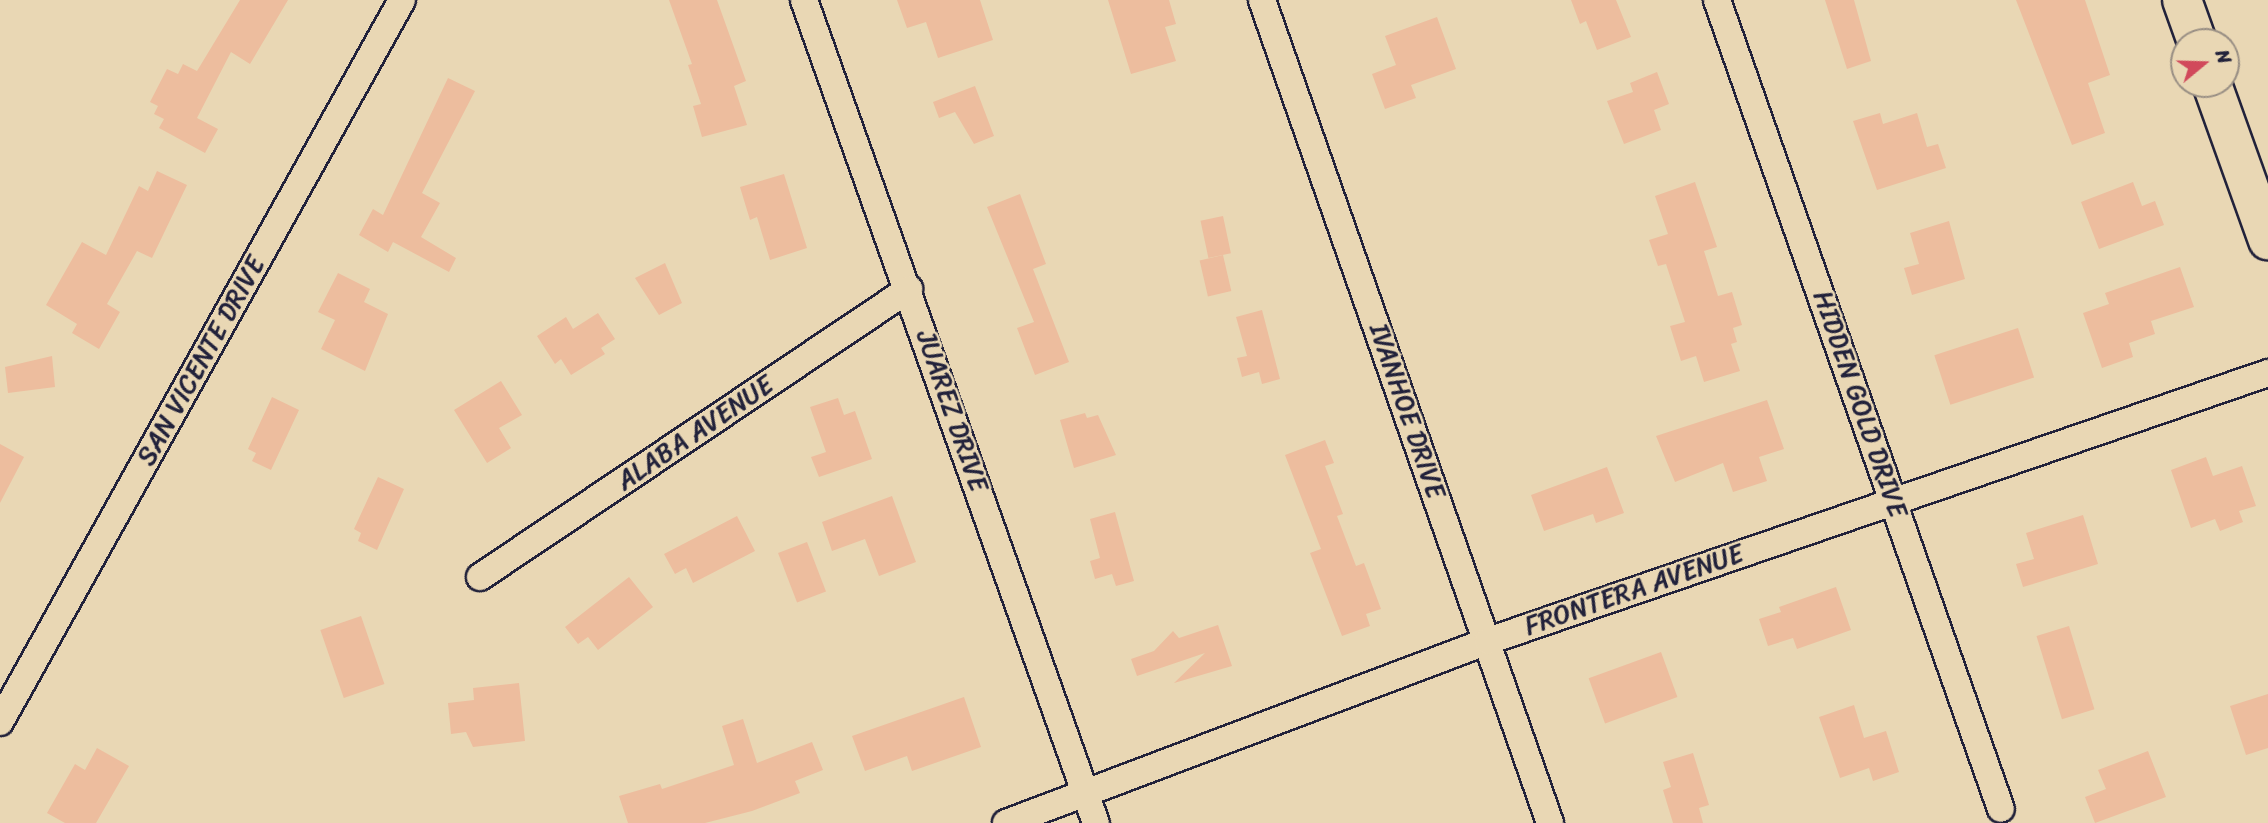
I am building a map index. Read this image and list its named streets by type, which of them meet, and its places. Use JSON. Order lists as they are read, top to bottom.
{
  "streets": {
    "street": [
      "SAN VICENTE DRIVE",
      "HIDDEN GOLD DRIVE",
      "JUAREZ DRIVE",
      "IVANHOE DRIVE",
      "ALABA AVENUE",
      "FRONTERA AVENUE"
    ]
  },
  "crossings": [
    ["HIDDEN GOLD DRIVE", "FRONTERA AVENUE"],
    ["JUAREZ DRIVE", "ALABA AVENUE"],
    ["JUAREZ DRIVE", "FRONTERA AVENUE"],
    ["IVANHOE DRIVE", "FRONTERA AVENUE"]
  ],
  "north": "right"
}
